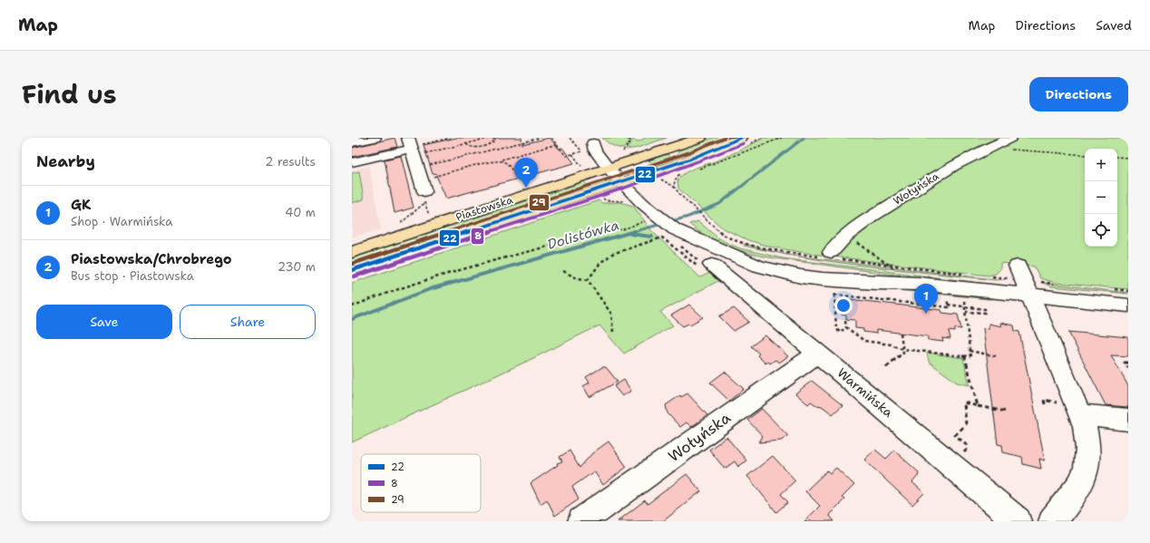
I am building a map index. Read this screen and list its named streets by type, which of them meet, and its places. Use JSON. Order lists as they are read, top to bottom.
{
  "streets": {
    "main road": ["Piastowska"],
    "street": ["Wołyńska", "Warmińska"]
  },
  "crossings": [
    ["Wołyńska", "Warmińska"]
  ],
  "water": ["Dolistówka"],
  "lines": ["transit line 22", "transit line 29", "transit line 8"],
  "legend": ["22", "8", "29"],
  "page": {
    "header": "Map",
    "nav": ["Map", "Directions", "Saved"],
    "title": "Find us",
    "buttons": [
      "Directions",
      ["Save", "Share"]
    ],
    "heading": ["Nearby", "2 results"],
    "map_buttons": ["+", "−"],
    "pins": ["2", "1"],
    "list": [
      {
        "mark": "1",
        "name": "GK",
        "note": "Shop · Warmińska",
        "value": "40 m"
      },
      {
        "mark": "2",
        "name": "Piastowska/Chrobrego",
        "note": "Bus stop · Piastowska",
        "value": "230 m"
      }
    ]
  }
}
